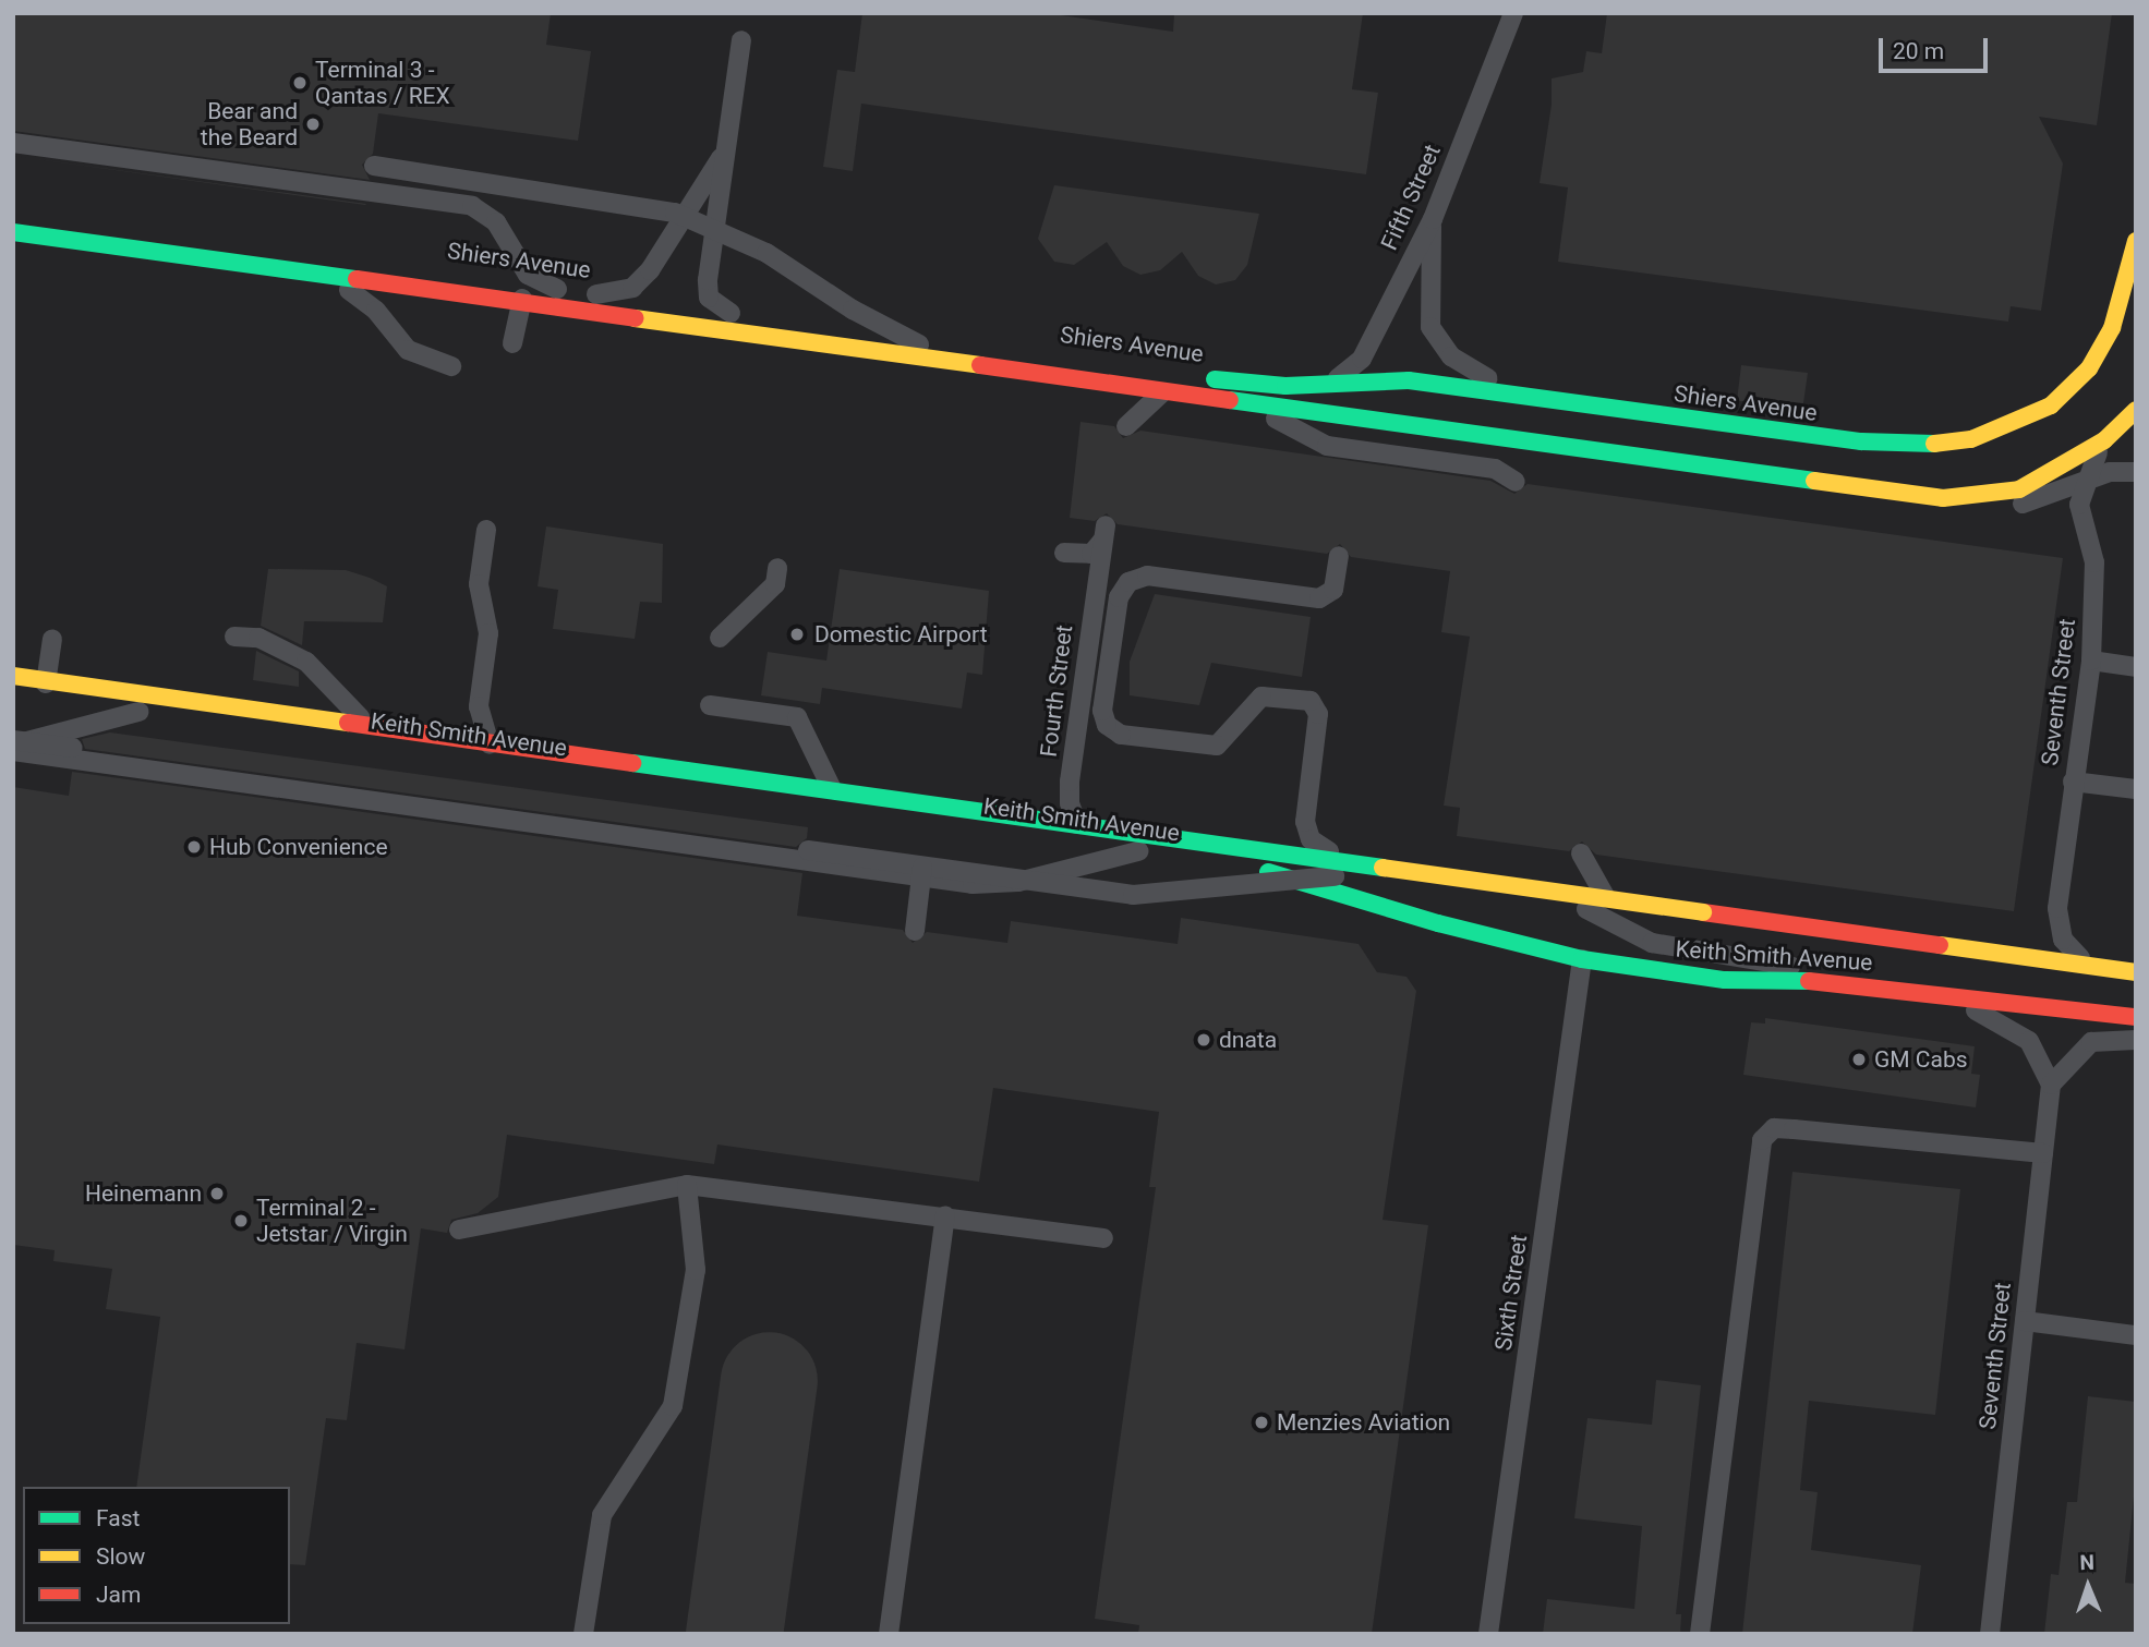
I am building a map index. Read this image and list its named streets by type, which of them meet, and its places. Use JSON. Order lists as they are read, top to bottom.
{
  "streets": {
    "street": ["Shiers Avenue", "Seventh Street", "Keith Smith Avenue"],
    "lane": ["Fifth Street", "Fourth Street", "Sixth Street"]
  },
  "crossings": [
    ["Fifth Street", "Shiers Avenue"],
    ["Shiers Avenue", "Seventh Street"],
    ["Fourth Street", "Keith Smith Avenue"],
    ["Seventh Street", "Keith Smith Avenue"],
    ["Keith Smith Avenue", "Sixth Street"]
  ],
  "places": [
    "Terminal 3 - Qantas / REX",
    "Bear and the Beard",
    "Domestic Airport",
    "Hub Convenience",
    "dnata",
    "GM Cabs",
    "Heinemann",
    "Terminal 2 - Jetstar / Virgin",
    "Menzies Aviation"
  ],
  "legend": ["Fast", "Slow", "Jam"],
  "scale_bar": "20 m",
  "north": "top"
}
